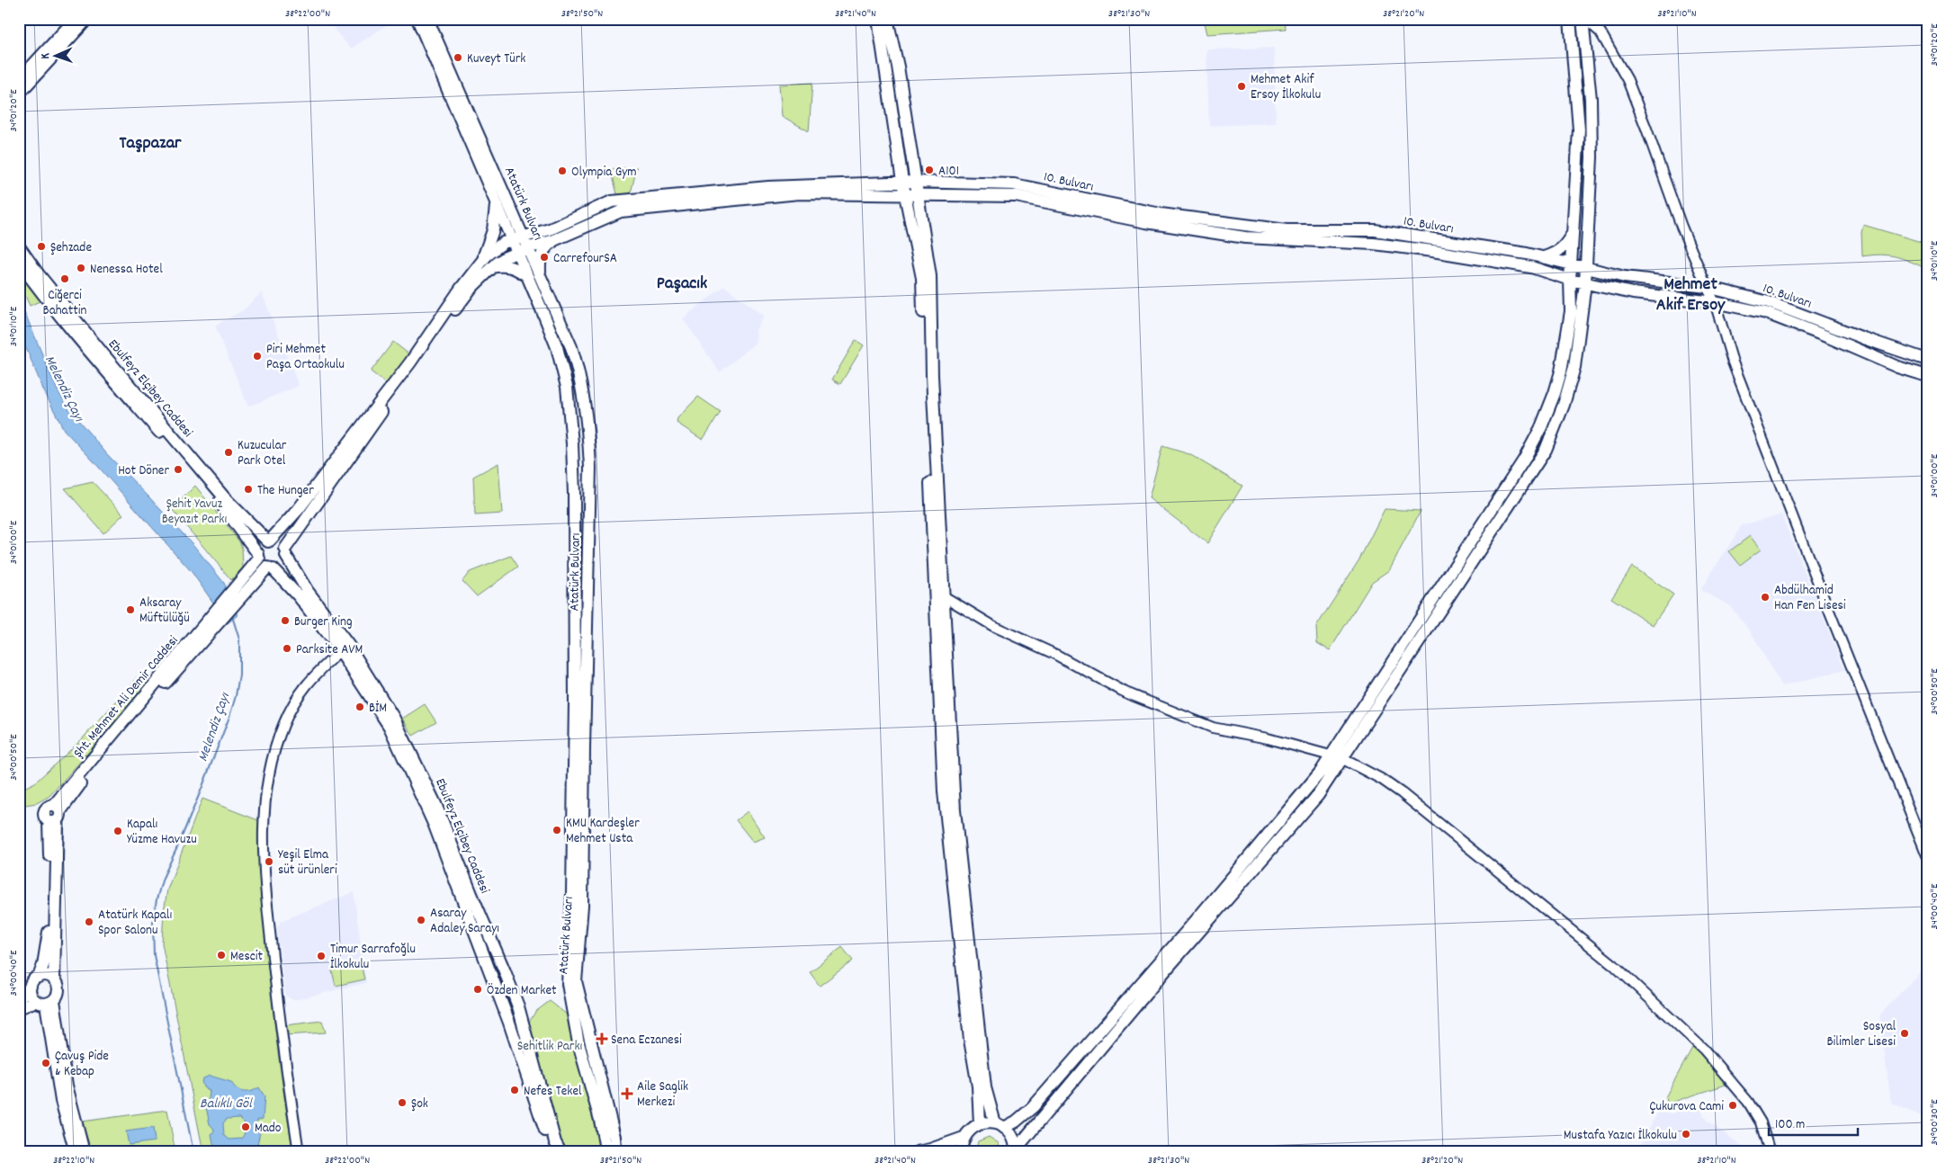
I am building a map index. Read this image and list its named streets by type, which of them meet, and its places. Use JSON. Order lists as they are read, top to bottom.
{
  "streets": {
    "main road": [
      "10. Bulvarı",
      "Atatürk Bulvarı",
      "Ebulfeyz Elçibey Caddesi",
      "Şht. Mehmet Ali Demir Caddesi"
    ]
  },
  "crossings": [
    ["Ebulfeyz Elçibey Caddesi", "Şht. Mehmet Ali Demir Caddesi"]
  ],
  "districts": ["Taşpazar", "Paşacık", "Mehmet Akif Ersoy"],
  "water": ["Melendiz Çayı", "Balıklı Göl"],
  "parks": ["Şehit Yavuz Beyazıt Parkı", "Sehitlik Parkı"],
  "places": {
    "other": [
      "Kuveyt Türk",
      "Mehmet Akif Ersoy İlkokulu",
      "A101",
      "Olympia Gym",
      "Şehzade",
      "CarrefourSA",
      "Nenessa Hotel",
      "Ciğerci Bahattin",
      "Piri Mehmet Paşa Ortaokulu",
      "Kuzucular Park Otel",
      "Hot Döner",
      "The Hunger",
      "Abdülhamid Han Fen Lisesi",
      "Aksaray Müftülüğü",
      "Burger King",
      "Parksite AVM",
      "BİM",
      "KMU Kardeşler Mehmet Usta",
      "Kapalı Yüzme Havuzu",
      "Yeşil Elma süt ürünleri",
      "Asaray Adaley Sarayı",
      "Atatürk Kapalı Spor Salonu",
      "Mescit",
      "Timur Sarrafoğlu İlkokulu",
      "Özden Market",
      "Sosyal Bilimler Lisesi",
      "Çavuş Pide & Kebap",
      "Nefes Tekel",
      "Şok",
      "Çukurova Cami",
      "Mado",
      "Mustafa Yazıcı İlkokulu"
    ],
    "health": ["Sena Eczanesi", "Aile Saglik Merkezi"]
  },
  "scale_bar": "100 m",
  "north": "left",
  "coordinates": [
    "38°22'00\"N",
    "38°21'50\"N",
    "38°21'40\"N",
    "38°21'30\"N",
    "38°21'20\"N",
    "38°21'10\"N",
    "34°01'20\"E",
    "34°01'10\"E",
    "34°01'00\"E",
    "34°00'50\"E",
    "34°00'40\"E",
    "34°00'30\"E",
    "38°22'10\"N"
  ]
}
